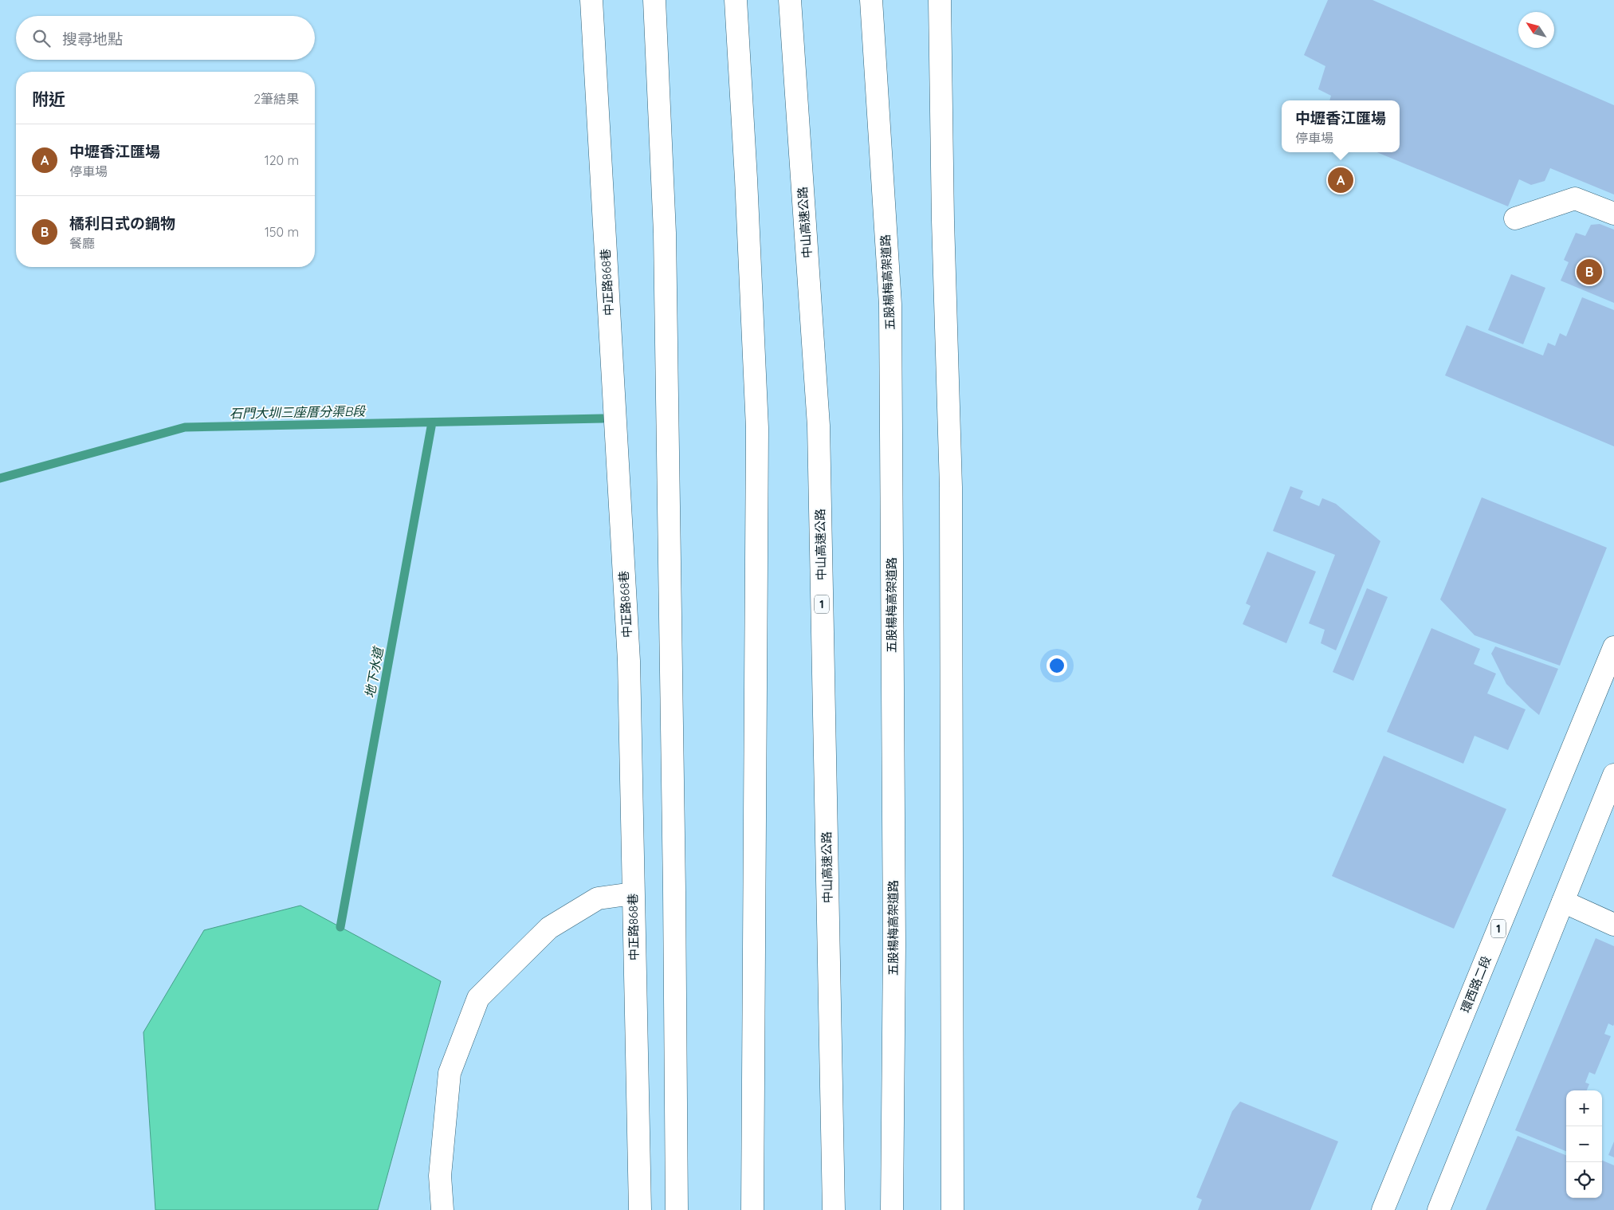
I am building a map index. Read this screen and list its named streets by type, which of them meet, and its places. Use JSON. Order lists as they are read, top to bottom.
{
  "streets": {
    "main road": [
      "中山高速公路",
      "中正路868巷",
      "五股楊梅高架道路",
      "1",
      "環西路二段"
    ]
  },
  "water": ["石門大圳三座厝分渠B段", "地下水道"],
  "north": "top left",
  "page": {
    "search": "搜尋地點",
    "heading": ["附近", "2筆結果"],
    "popup": ["中壢香江匯場", "停車場"],
    "list": [
      {
        "mark": "A",
        "name": "中壢香江匯場",
        "note": "停車場",
        "value": "120 m"
      },
      {
        "mark": "B",
        "name": "橘利日式の鍋物",
        "note": "餐廳",
        "value": "150 m"
      }
    ],
    "pins": ["A", "B"],
    "map_buttons": ["+", "−"]
  }
}
